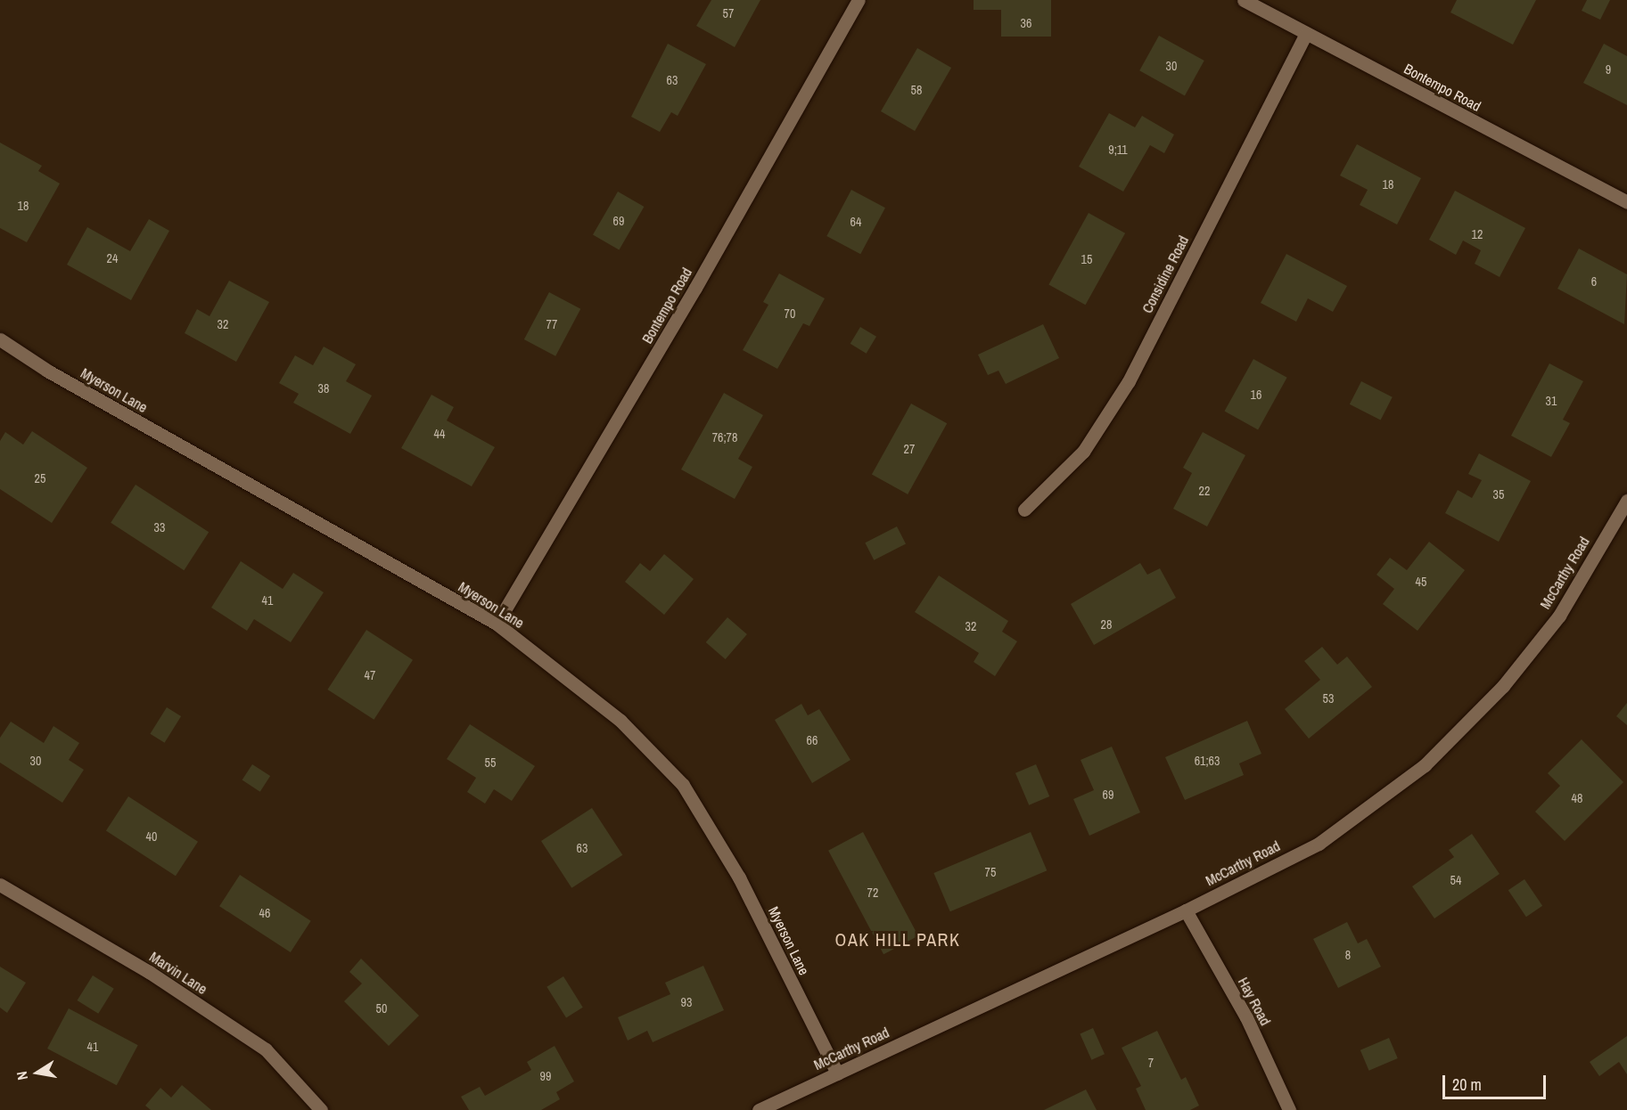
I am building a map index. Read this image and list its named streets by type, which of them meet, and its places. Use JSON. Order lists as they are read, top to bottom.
{
  "streets": {
    "street": [
      "Bontempo Road",
      "Considine Road",
      "Myerson Lane",
      "McCarthy Road",
      "Marvin Lane",
      "Hay Road"
    ]
  },
  "crossings": [
    ["Bontempo Road", "Considine Road"],
    ["Bontempo Road", "Myerson Lane"],
    ["Myerson Lane", "McCarthy Road"],
    ["McCarthy Road", "Hay Road"]
  ],
  "districts": ["OAK HILL PARK"],
  "house_numbers": [
    "57",
    "36",
    "30",
    "9",
    "63",
    "58",
    "9;11",
    "18",
    "18",
    "69",
    "64",
    "12",
    "24",
    "15",
    "6",
    "70",
    "32",
    "77",
    "38",
    "16",
    "31",
    "44",
    "76;78",
    "27",
    "25",
    "22",
    "35",
    "33",
    "45",
    "41",
    "28",
    "32",
    "47",
    "53",
    "66",
    "30",
    "61;63",
    "55",
    "69",
    "48",
    "40",
    "63",
    "75",
    "54",
    "72",
    "46",
    "8",
    "93",
    "50",
    "41",
    "7",
    "99"
  ],
  "scale_bar": "20 m",
  "north": "left"
}
